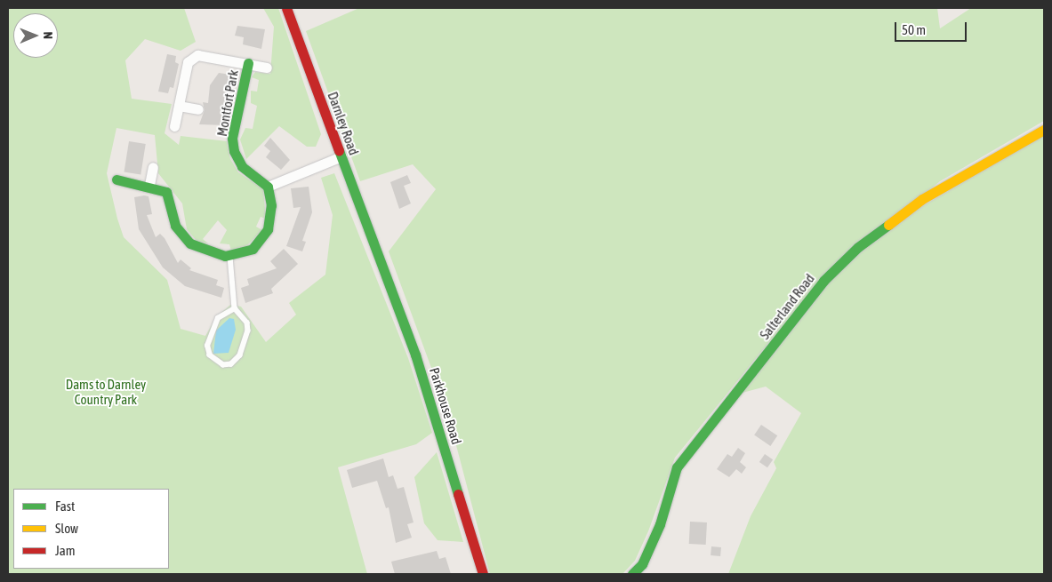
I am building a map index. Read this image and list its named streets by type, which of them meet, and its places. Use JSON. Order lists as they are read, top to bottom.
{
  "streets": {
    "street": [
      "Montfort Park",
      "Darnley Road",
      "Salterland Road",
      "Parkhouse Road"
    ]
  },
  "crossings": [
    ["Darnley Road", "Parkhouse Road"]
  ],
  "parks": ["Dams to Darnley Country Park"],
  "legend": ["Fast", "Slow", "Jam"],
  "scale_bar": "50 m",
  "north": "right"
}
